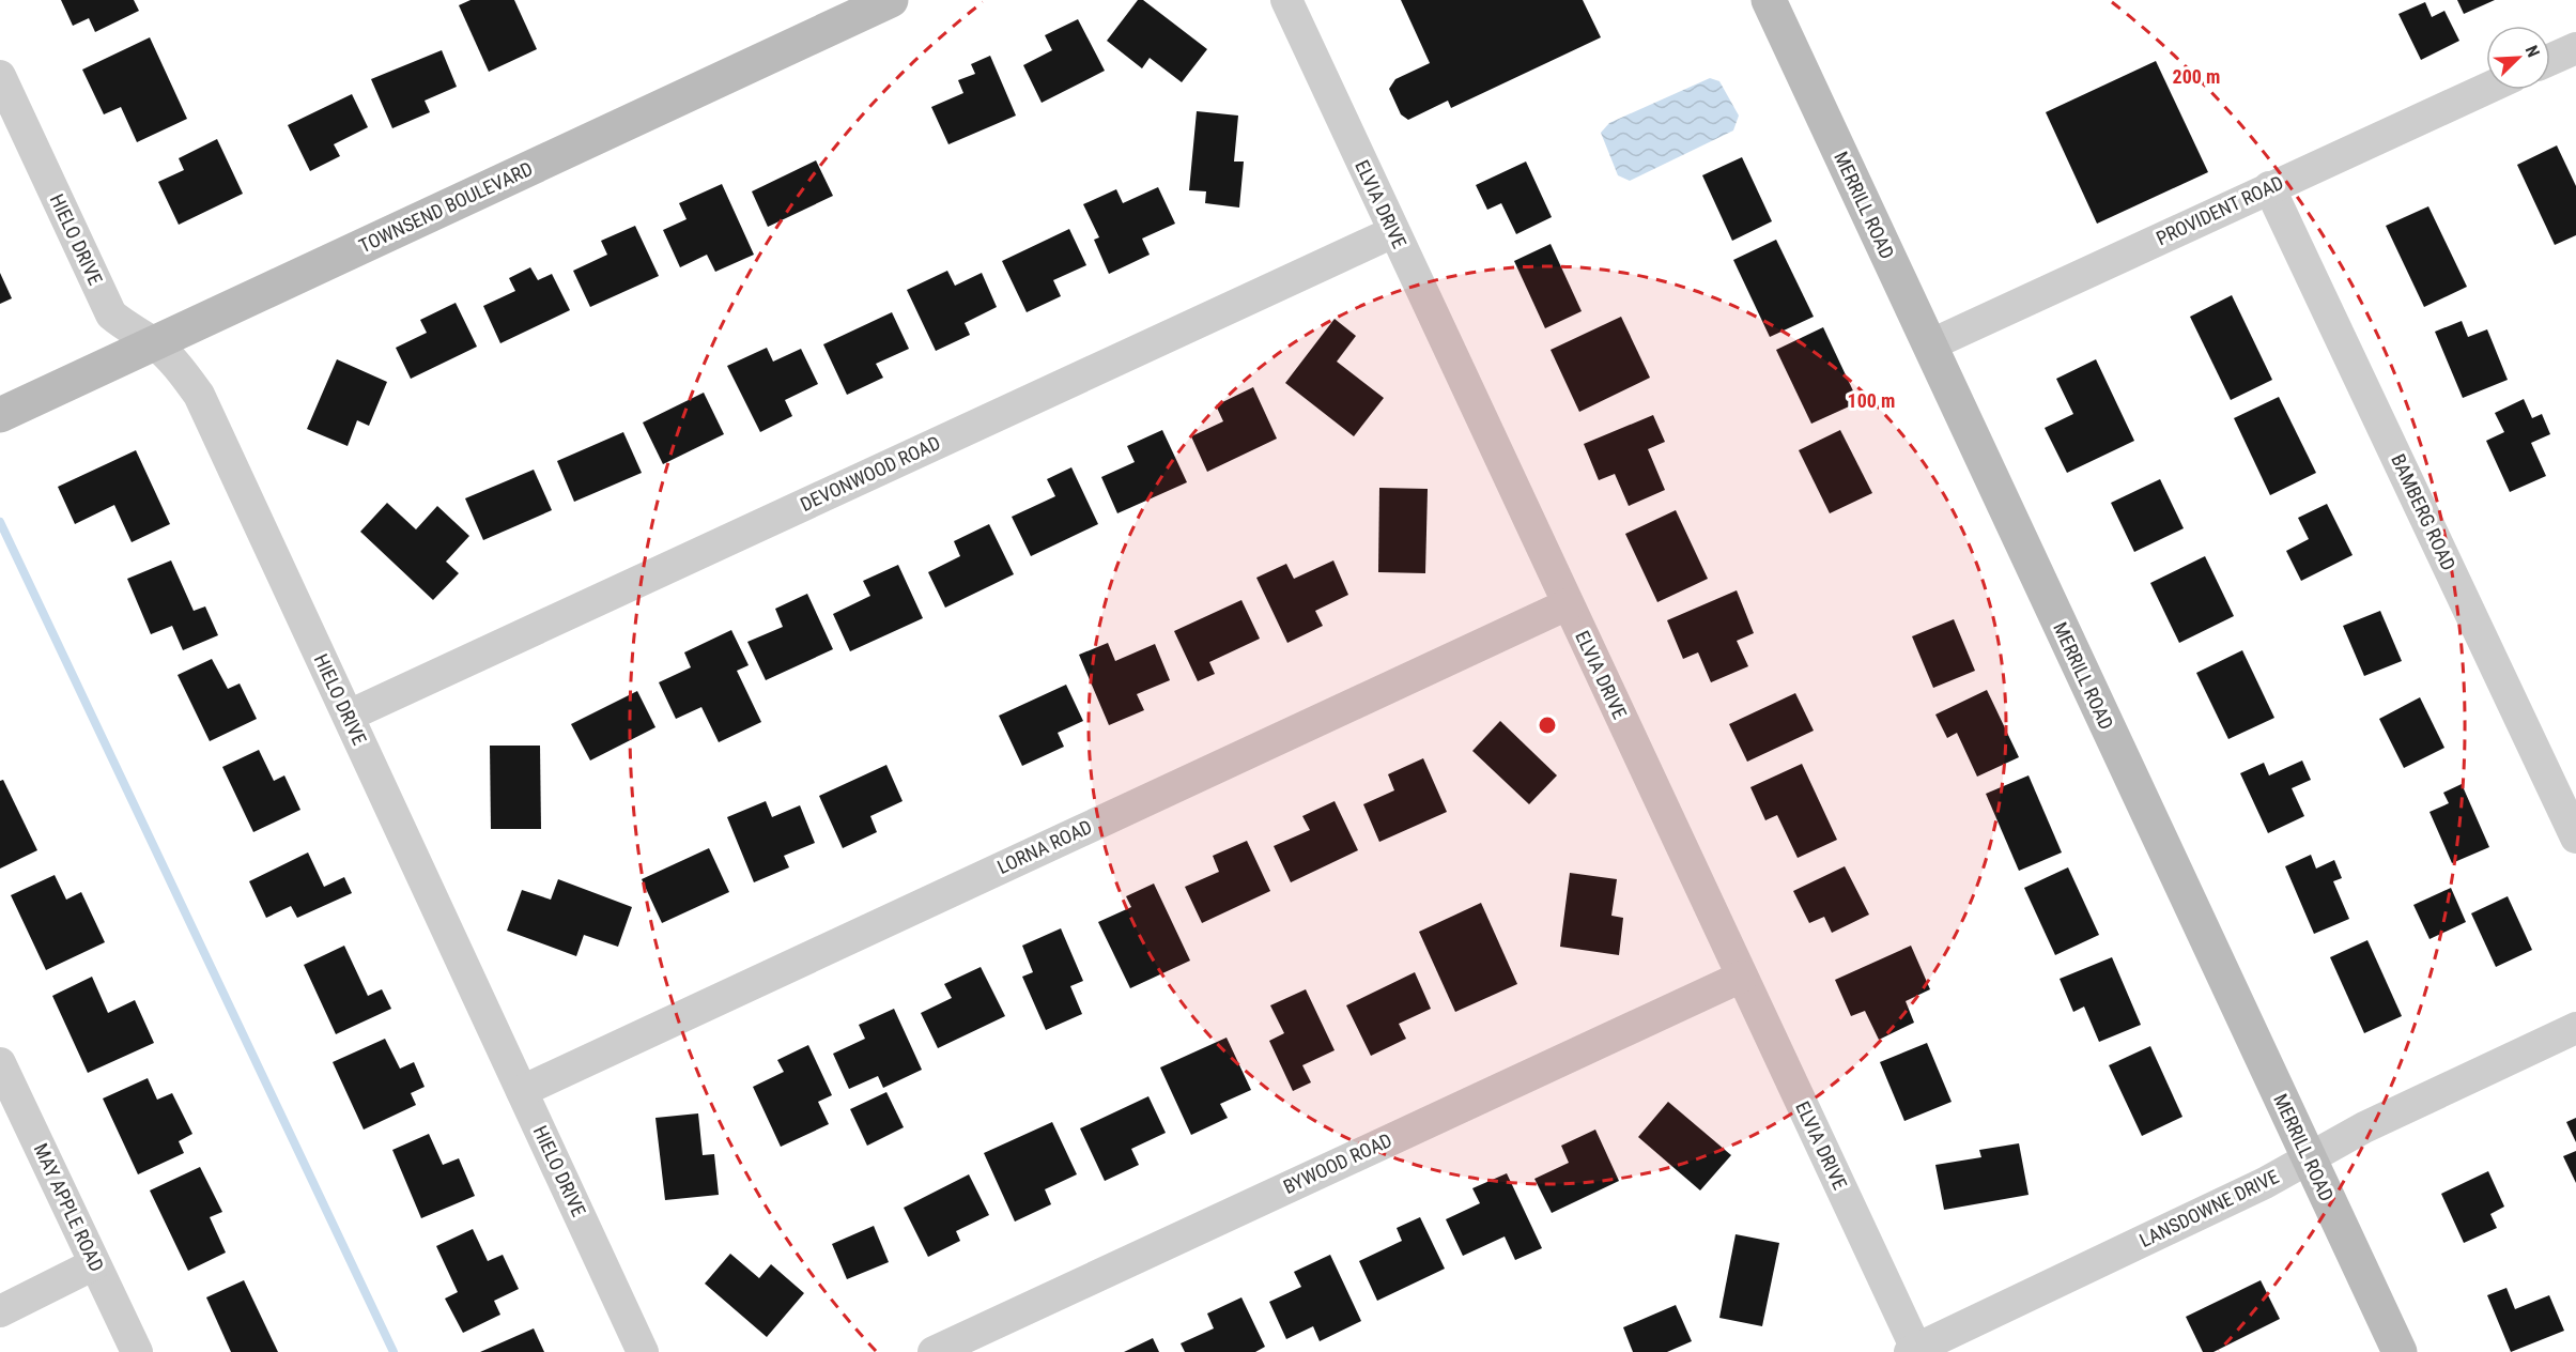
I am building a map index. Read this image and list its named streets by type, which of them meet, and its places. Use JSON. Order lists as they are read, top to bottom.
{
  "streets": {
    "main road": ["MERRILL ROAD", "TOWNSEND BOULEVARD"],
    "street": [
      "ELVIA DRIVE",
      "PROVIDENT ROAD",
      "HIELO DRIVE",
      "DEVONWOOD ROAD",
      "BAMBERG ROAD",
      "LORNA ROAD",
      "BYWOOD ROAD",
      "MAY APPLE ROAD",
      "LANSDOWNE DRIVE"
    ]
  },
  "crossings": [
    ["ELVIA DRIVE", "DEVONWOOD ROAD"],
    ["ELVIA DRIVE", "LORNA ROAD"],
    ["ELVIA DRIVE", "BYWOOD ROAD"],
    ["ELVIA DRIVE", "LANSDOWNE DRIVE"],
    ["MERRILL ROAD", "PROVIDENT ROAD"],
    ["MERRILL ROAD", "LANSDOWNE DRIVE"],
    ["TOWNSEND BOULEVARD", "HIELO DRIVE"],
    ["PROVIDENT ROAD", "BAMBERG ROAD"],
    ["HIELO DRIVE", "DEVONWOOD ROAD"],
    ["HIELO DRIVE", "LORNA ROAD"]
  ],
  "north": "top right",
  "rings": ["200 m", "100 m"]
}
